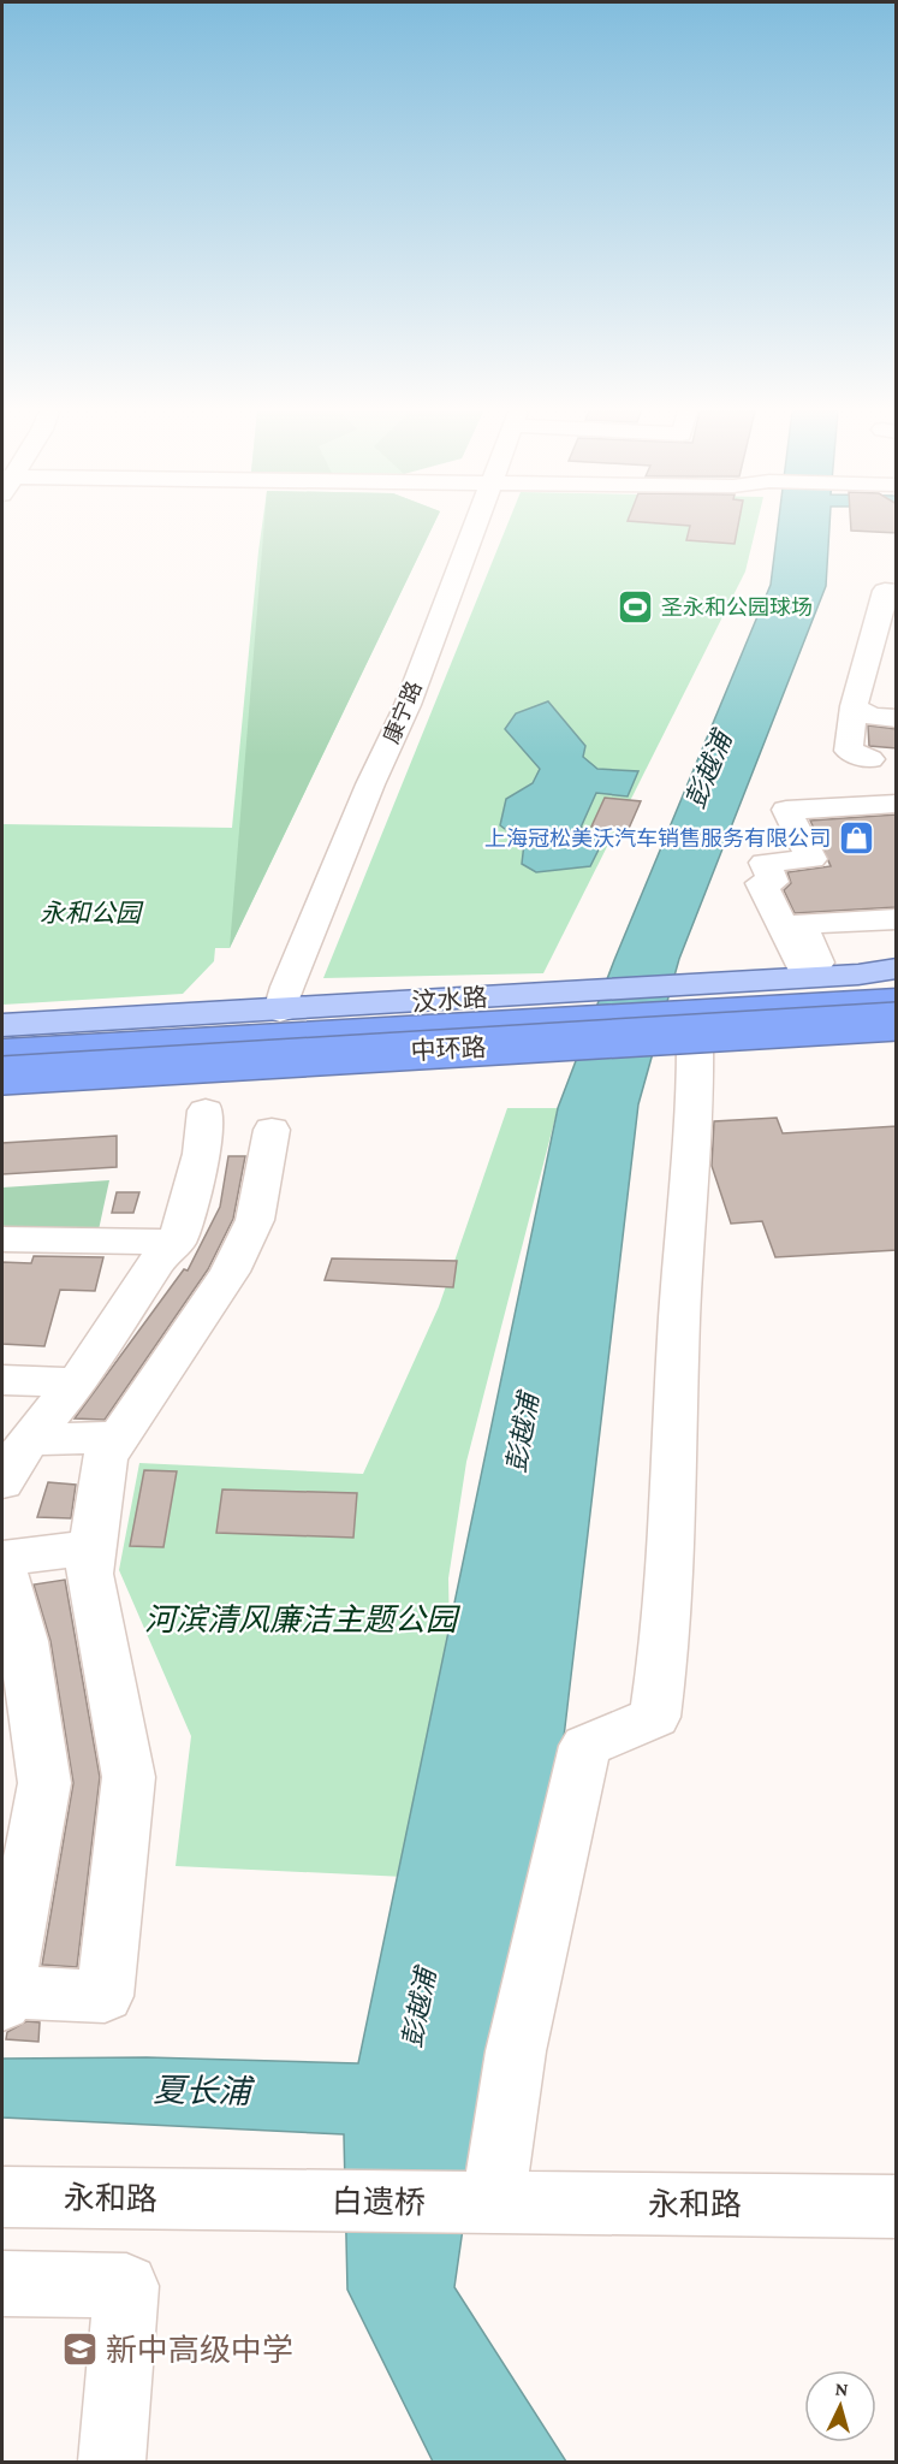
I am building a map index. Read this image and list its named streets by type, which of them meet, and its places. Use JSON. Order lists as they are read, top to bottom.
{
  "streets": {
    "highway": ["中环路"],
    "main road": ["汶水路"],
    "street": ["康宁路", "永和路", "白遗桥"]
  },
  "crossings": [
    ["康宁路", "汶水路"],
    ["汶水路", "中环路"],
    ["永和路", "白遗桥"]
  ],
  "water": ["彭越浦", "夏长浦"],
  "parks": ["永和公园", "河滨清风廉洁主题公园"],
  "places": {
    "sports": ["圣永和公园球场"],
    "shop": ["上海冠松美沃汽车销售服务有限公司"],
    "school or university": ["新中高级中学"]
  },
  "north": "top"
}
